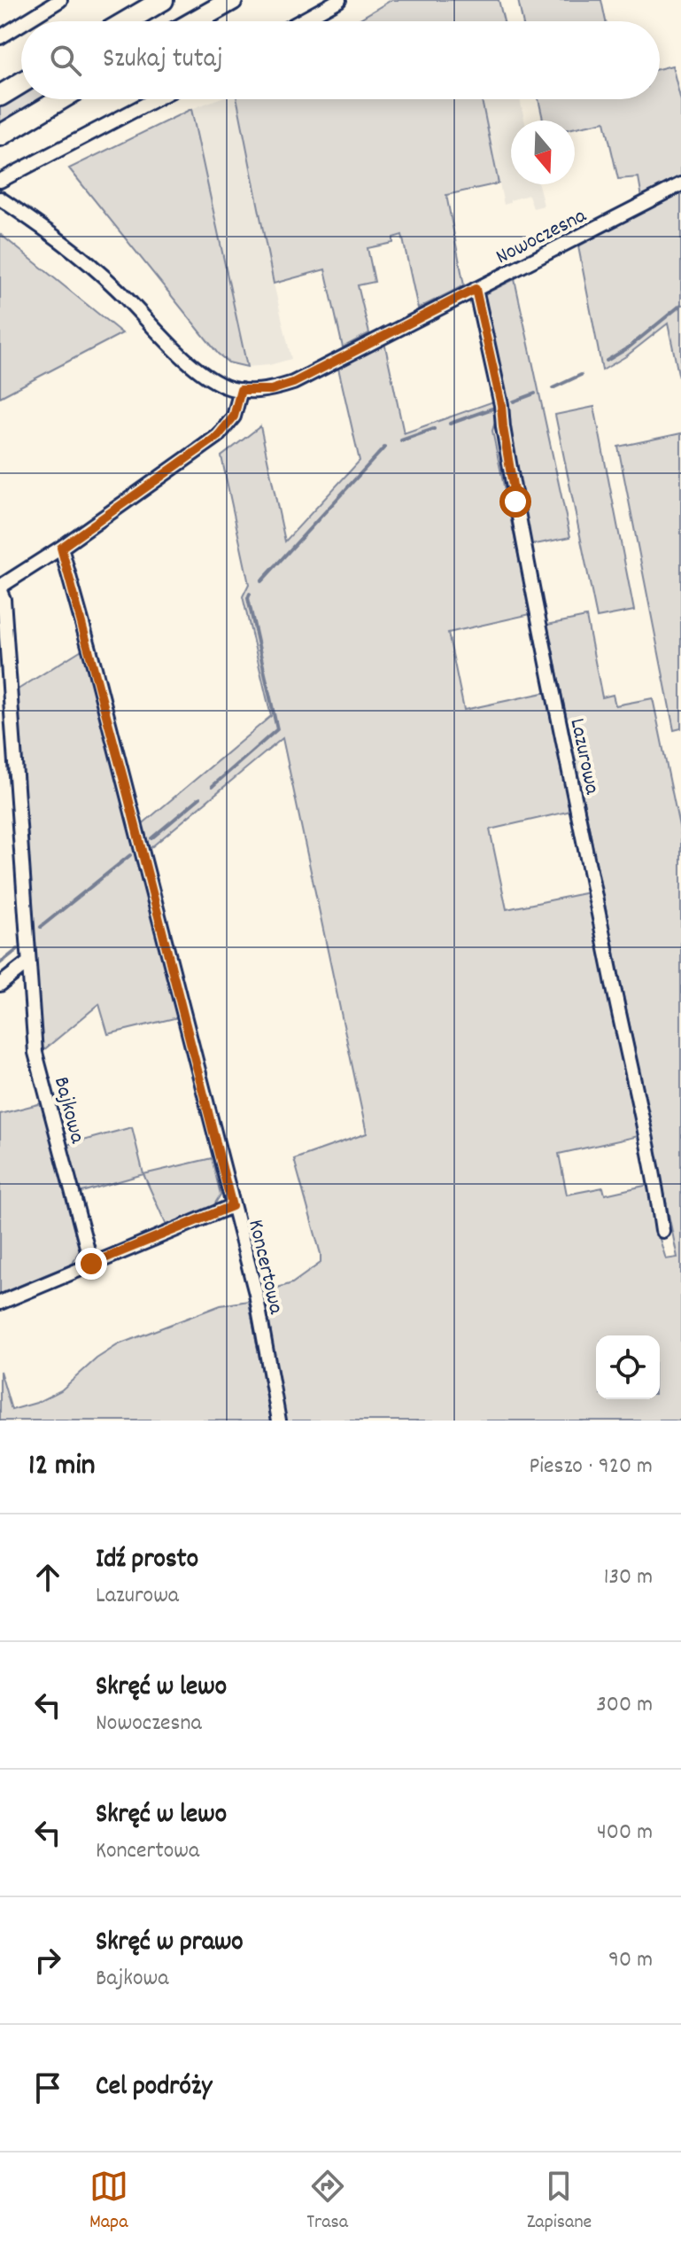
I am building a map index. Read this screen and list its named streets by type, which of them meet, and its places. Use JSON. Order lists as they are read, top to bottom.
{
  "streets": {
    "street": [
      "Nowoczesna",
      "Lazurowa",
      "Bajkowa",
      "Koncertowa"
    ]
  },
  "crossings": [
    ["Nowoczesna", "Lazurowa"]
  ],
  "north": "bottom",
  "page": {
    "search": "Szukaj tutaj",
    "heading": ["12 min", "Pieszo · 920 m"],
    "list": [
      ["Idź prosto", "Lazurowa", "130 m"],
      ["Skręć w lewo", "Nowoczesna", "300 m"],
      ["Skręć w lewo", "Koncertowa", "400 m"],
      ["Skręć w prawo", "Bajkowa", "90 m"],
      "Cel podróży"
    ],
    "nav": ["Mapa", "Trasa", "Zapisane"]
  }
}
